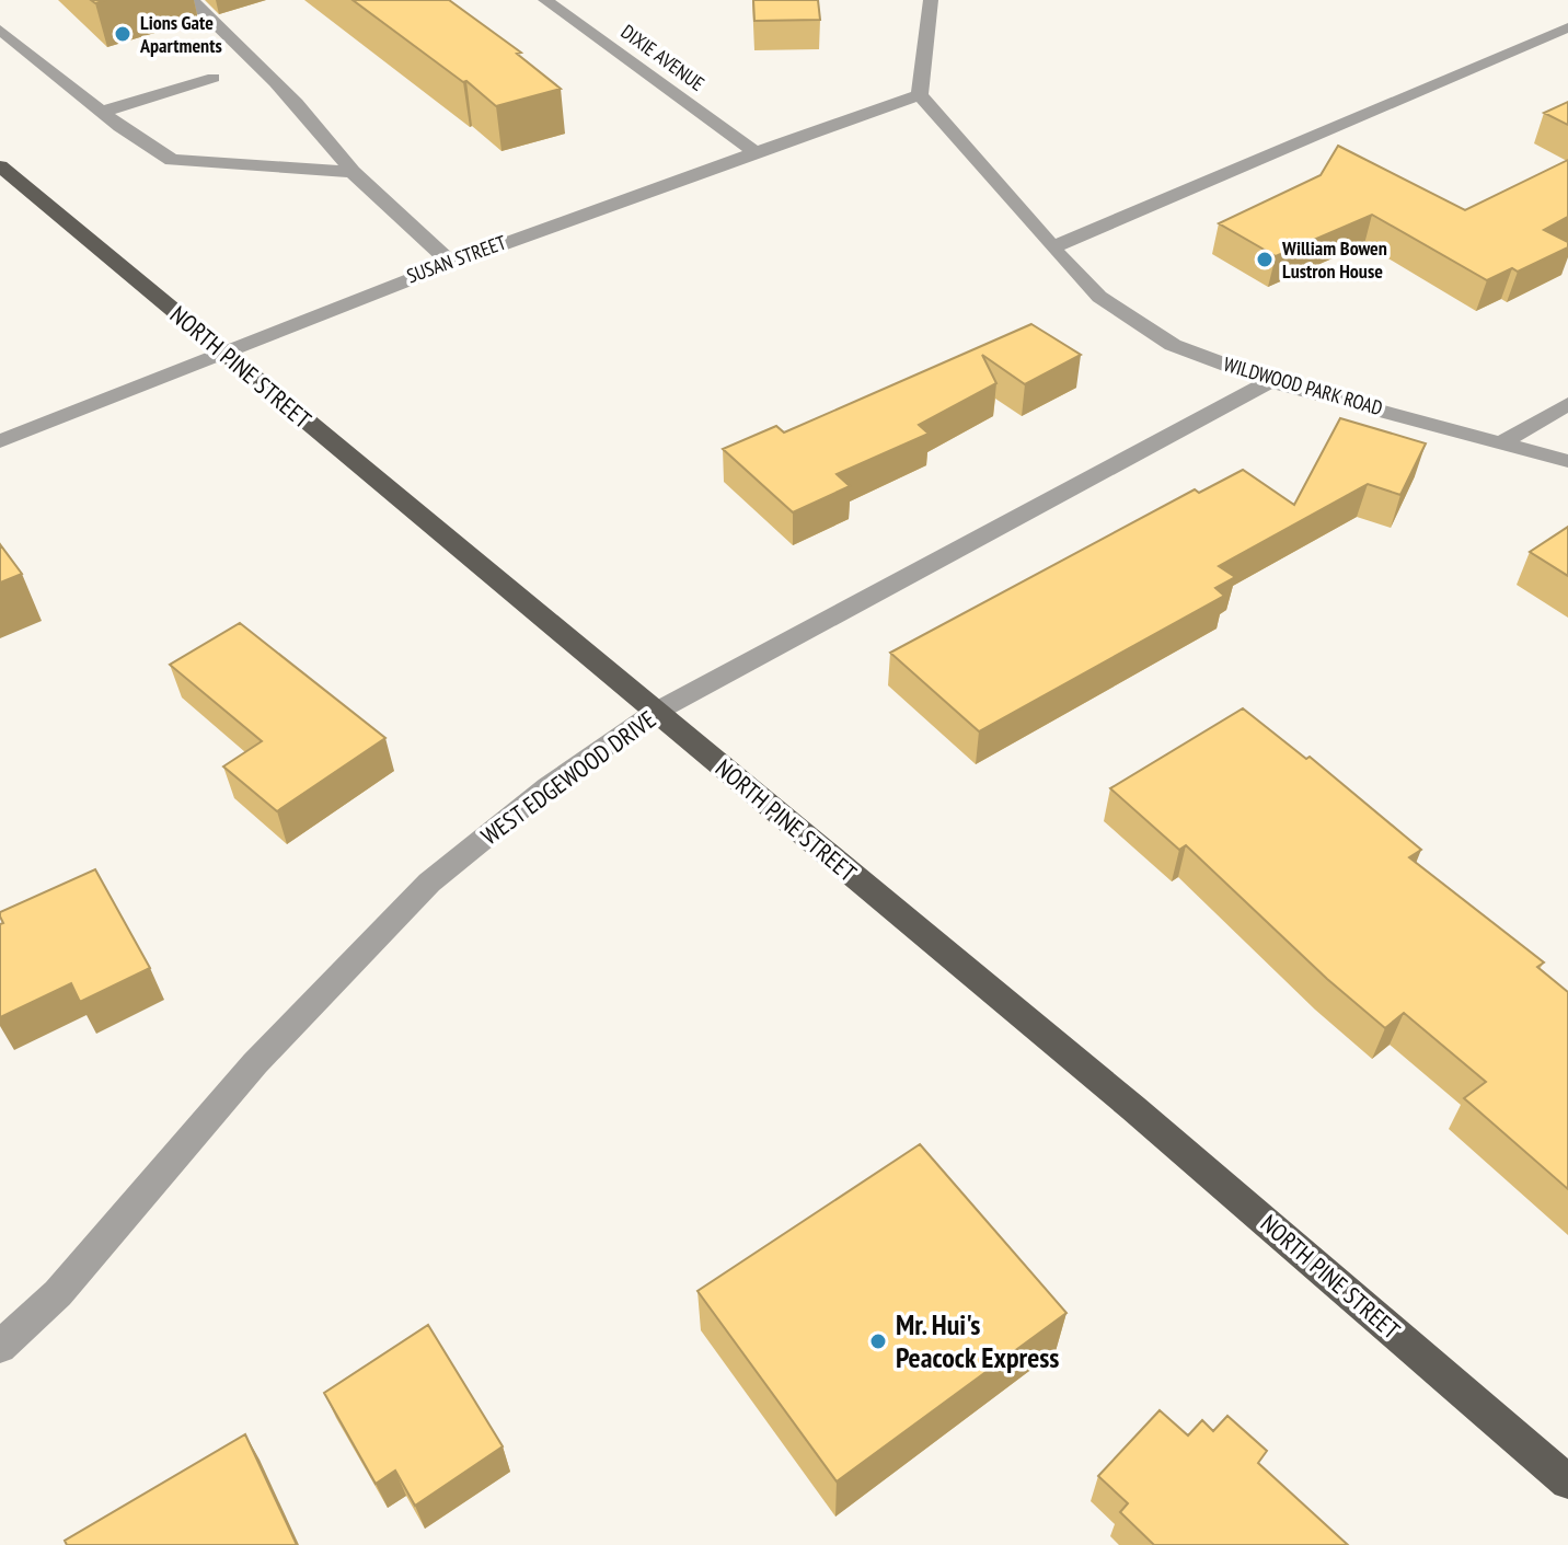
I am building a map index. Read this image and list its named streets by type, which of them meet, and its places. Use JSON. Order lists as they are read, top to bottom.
{
  "streets": {
    "main road": ["NORTH PINE STREET"],
    "street": [
      "DIXIE AVENUE",
      "SUSAN STREET",
      "WILDWOOD PARK ROAD",
      "WEST EDGEWOOD DRIVE"
    ]
  },
  "crossings": [
    ["DIXIE AVENUE", "SUSAN STREET"],
    ["SUSAN STREET", "NORTH PINE STREET"],
    ["SUSAN STREET", "WILDWOOD PARK ROAD"],
    ["NORTH PINE STREET", "WEST EDGEWOOD DRIVE"],
    ["WILDWOOD PARK ROAD", "WEST EDGEWOOD DRIVE"]
  ],
  "places": ["Lions Gate Apartments", "William Bowen Lustron House", "Mr. Hui's Peacock Express"]
}
